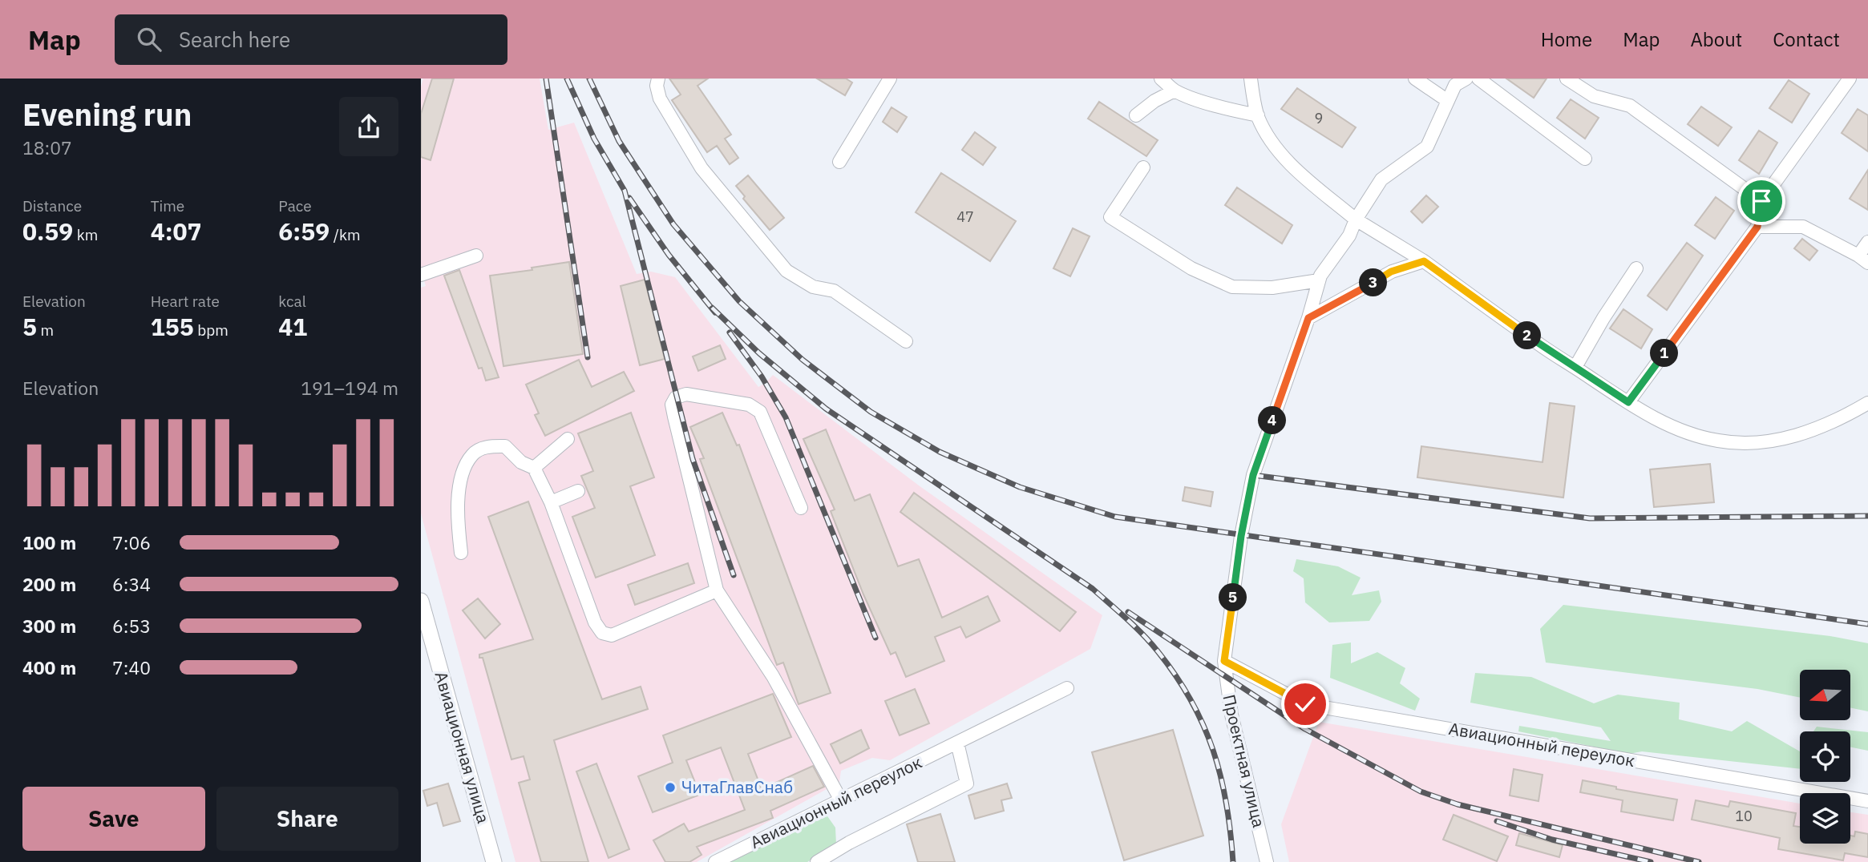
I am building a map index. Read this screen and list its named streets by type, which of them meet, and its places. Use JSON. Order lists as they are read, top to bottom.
{
  "streets": {
    "main road": ["Авиационная улица"],
    "street": ["Авиационный переулок", "Проектная улица"]
  },
  "crossings": [
    ["Авиационный переулок", "Проектная улица"]
  ],
  "places": ["ЧитаГлавСнаб"],
  "house_numbers": ["9", "47", "10"],
  "north": "left",
  "page": {
    "header": "Map",
    "search": "Search here",
    "nav": [
      "Home",
      "Map",
      "About",
      "Contact"
    ],
    "heading": ["Evening run", "18:07"],
    "stats": [
      ["Distance", "0.59 km"],
      ["Time", "4:07"],
      ["Pace", "6:59 /km"],
      ["Elevation", "5 m"],
      ["Heart rate", "155 bpm"],
      ["kcal", "41"]
    ],
    "pins": [
      "3",
      "2",
      "1",
      "4",
      "5"
    ],
    "chart": ["Elevation", "191–194 m"],
    "list": [
      {
        "name": "100 m",
        "note": "7:06"
      },
      {
        "name": "200 m",
        "note": "6:34"
      },
      {
        "name": "300 m",
        "note": "6:53"
      },
      {
        "name": "400 m",
        "note": "7:40"
      }
    ],
    "buttons": ["Save", "Share"]
  }
}
